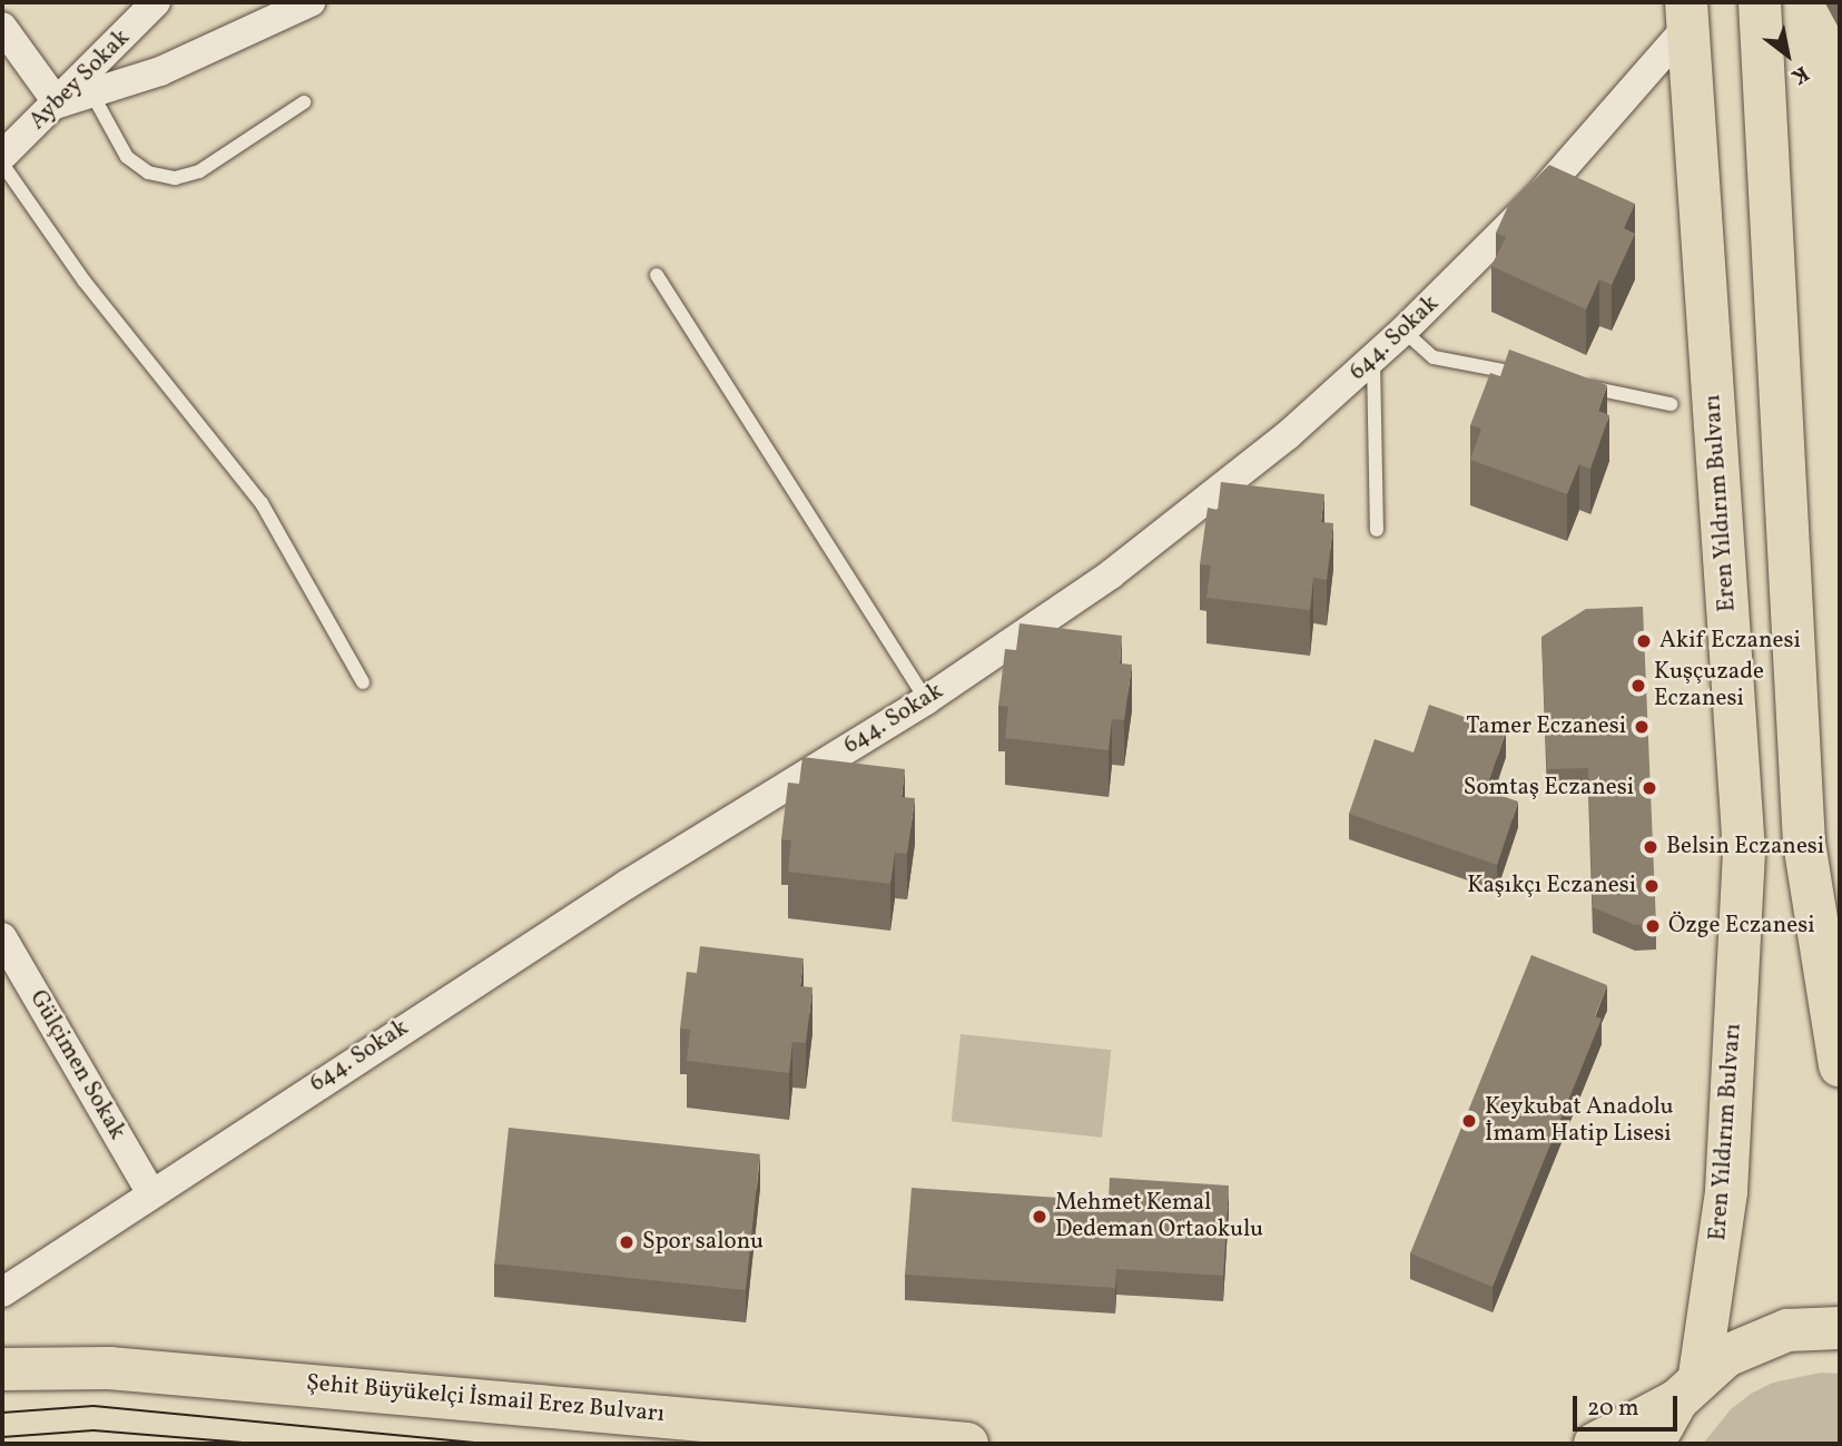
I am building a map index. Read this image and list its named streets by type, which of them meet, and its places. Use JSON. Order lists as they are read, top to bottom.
{
  "streets": {
    "main road": ["Eren Yıldırım Bulvarı", "Şehit Büyükelçi İsmail Erez Bulvarı"],
    "street": ["Aybey Sokak", "644. Sokak", "Gülçimen Sokak"]
  },
  "crossings": [
    ["644. Sokak", "Eren Yıldırım Bulvarı"],
    ["644. Sokak", "Gülçimen Sokak"]
  ],
  "places": [
    "Akif Eczanesi",
    "Kuşçuzade Eczanesi",
    "Tamer Eczanesi",
    "Somtaş Eczanesi",
    "Belsin Eczanesi",
    "Kaşıkçı Eczanesi",
    "Özge Eczanesi",
    "Keykubat Anadolu İmam Hatip Lisesi",
    "Mehmet Kemal Dedeman Ortaokulu",
    "Spor salonu"
  ],
  "scale_bar": "20 m",
  "north": "bottom right"
}
